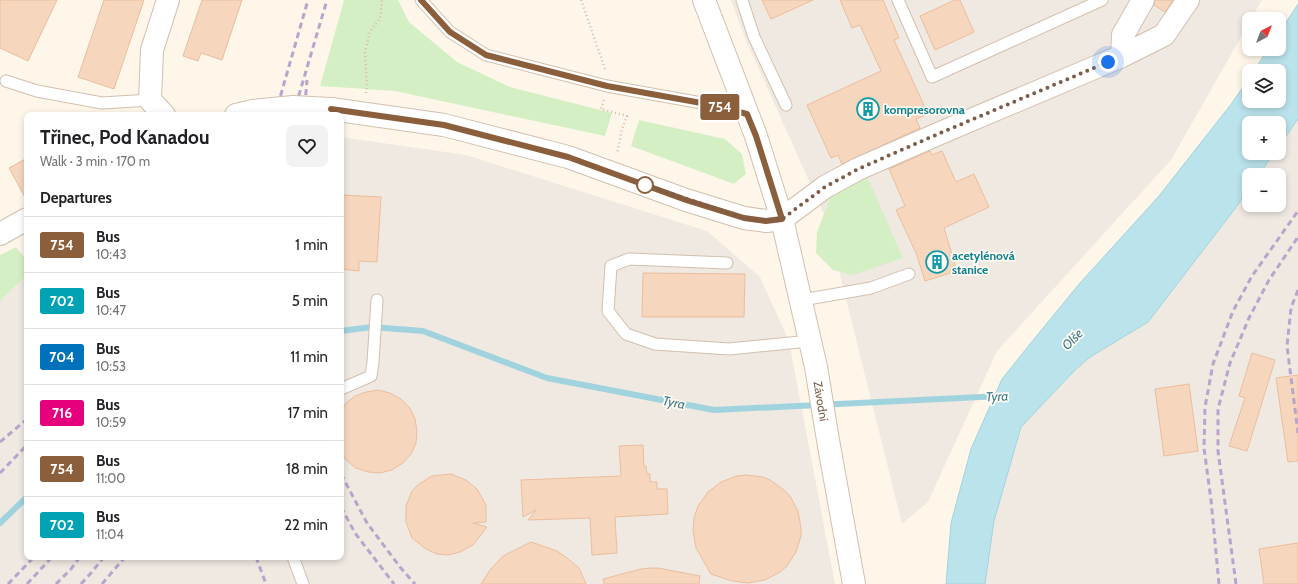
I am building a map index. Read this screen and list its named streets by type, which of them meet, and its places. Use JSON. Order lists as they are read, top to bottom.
{
  "streets": {
    "street": ["Závodní"]
  },
  "water": ["Olše", "Tyra"],
  "places": {
    "building": ["kompresorovna", "acetylénová stanice"]
  },
  "lines": ["bus line 754"],
  "north": "top right",
  "page": {
    "on_map": "754",
    "map_buttons": ["+", "−"],
    "heading": [
      ["Třinec, Pod Kanadou", "Walk · 3 min · 170 m"],
      "Departures"
    ],
    "list": [
      {
        "mark": "754",
        "name": "Bus",
        "note": "10:43",
        "value": "1 min"
      },
      {
        "mark": "702",
        "name": "Bus",
        "note": "10:47",
        "value": "5 min"
      },
      {
        "mark": "704",
        "name": "Bus",
        "note": "10:53",
        "value": "11 min"
      },
      {
        "mark": "716",
        "name": "Bus",
        "note": "10:59",
        "value": "17 min"
      },
      {
        "mark": "754",
        "name": "Bus",
        "note": "11:00",
        "value": "18 min"
      },
      {
        "mark": "702",
        "name": "Bus",
        "note": "11:04",
        "value": "22 min"
      }
    ]
  }
}
